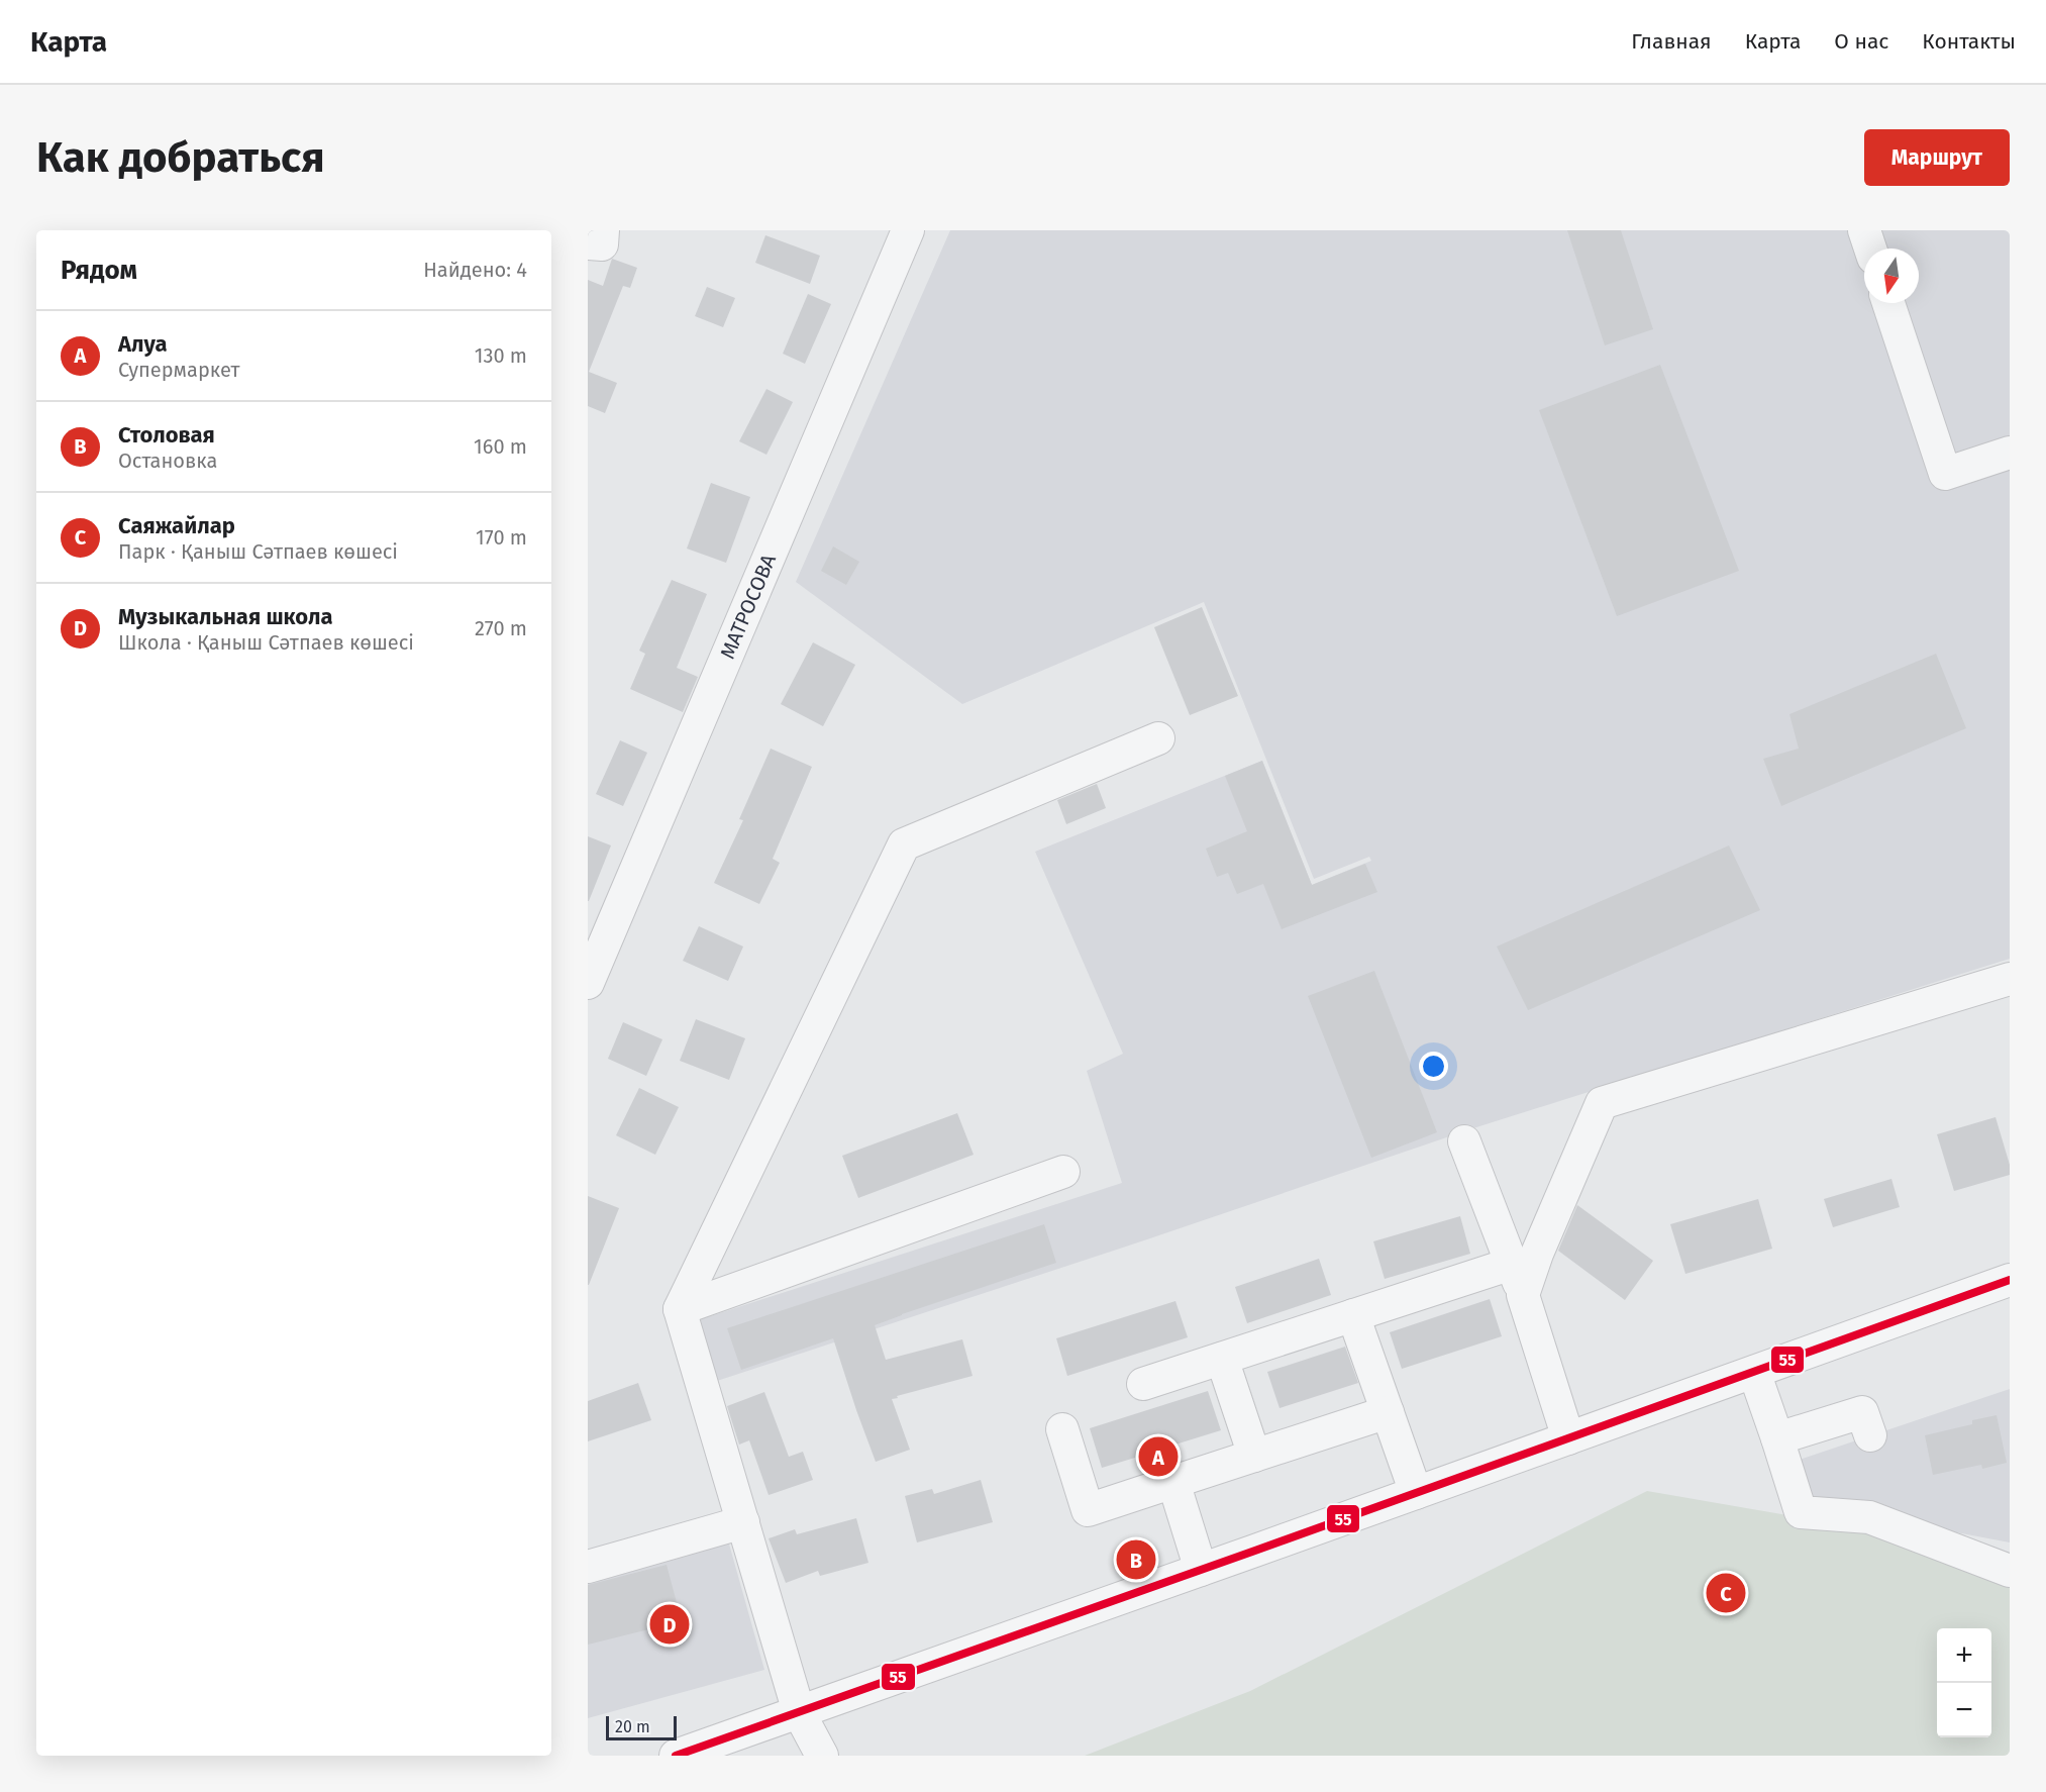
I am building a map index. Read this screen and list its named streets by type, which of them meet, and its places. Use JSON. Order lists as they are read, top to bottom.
{
  "streets": {
    "street": ["МАТРОСОВА"]
  },
  "lines": ["transit line 55"],
  "scale_bar": "20 m",
  "north": "bottom",
  "page": {
    "header": "Карта",
    "nav": [
      "Главная",
      "Карта",
      "О нас",
      "Контакты"
    ],
    "buttons": "Маршрут",
    "title": "Как добраться",
    "heading": ["Рядом", "Найдено: 4"],
    "list": [
      {
        "mark": "A",
        "name": "Алуа",
        "note": "Супермаркет",
        "value": "130 m"
      },
      {
        "mark": "B",
        "name": "Столовая",
        "note": "Остановка",
        "value": "160 m"
      },
      {
        "mark": "C",
        "name": "Саяжайлар",
        "note": "Парк · Қаныш Сәтпаев көшесі",
        "value": "170 m"
      },
      {
        "mark": "D",
        "name": "Музыкальная школа",
        "note": "Школа · Қаныш Сәтпаев көшесі",
        "value": "270 m"
      }
    ],
    "pins": [
      "A",
      "B",
      "C",
      "D"
    ],
    "map_buttons": ["+", "−"],
    "scale": "20 m"
  }
}
